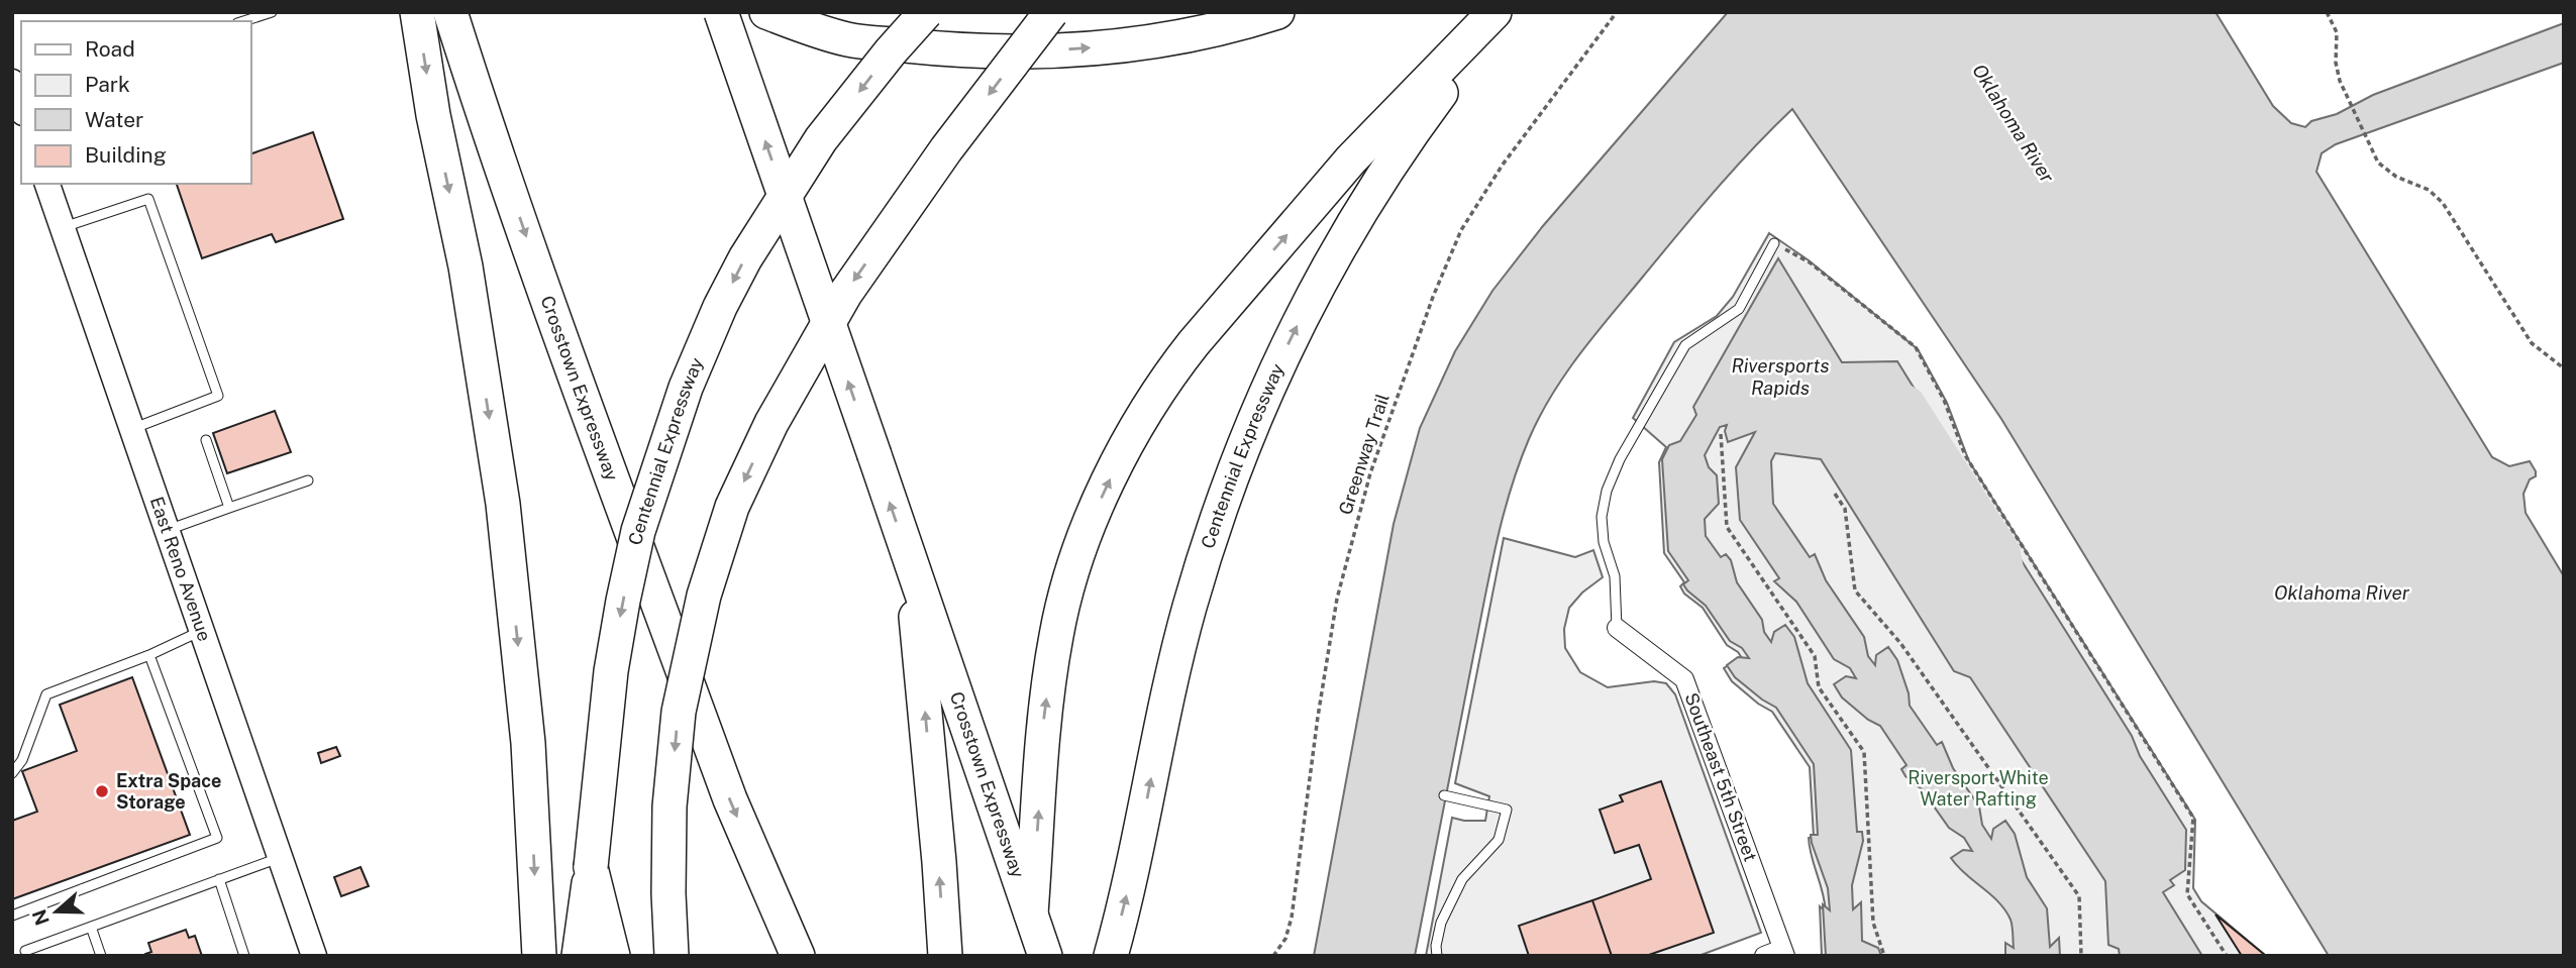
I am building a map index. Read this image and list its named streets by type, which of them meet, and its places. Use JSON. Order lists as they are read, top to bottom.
{
  "streets": {
    "highway": ["Crosstown Expressway", "Centennial Expressway"],
    "main road": ["East Reno Avenue"],
    "street": ["Southeast 5th Street"],
    "path": ["Greenway Trail"]
  },
  "water": ["Oklahoma River", "Riversports Rapids"],
  "parks": ["Riversport White Water Rafting"],
  "places": ["Extra Space Storage"],
  "legend": [
    "Road",
    "Park",
    "Water",
    "Building"
  ],
  "north": "left"
}
